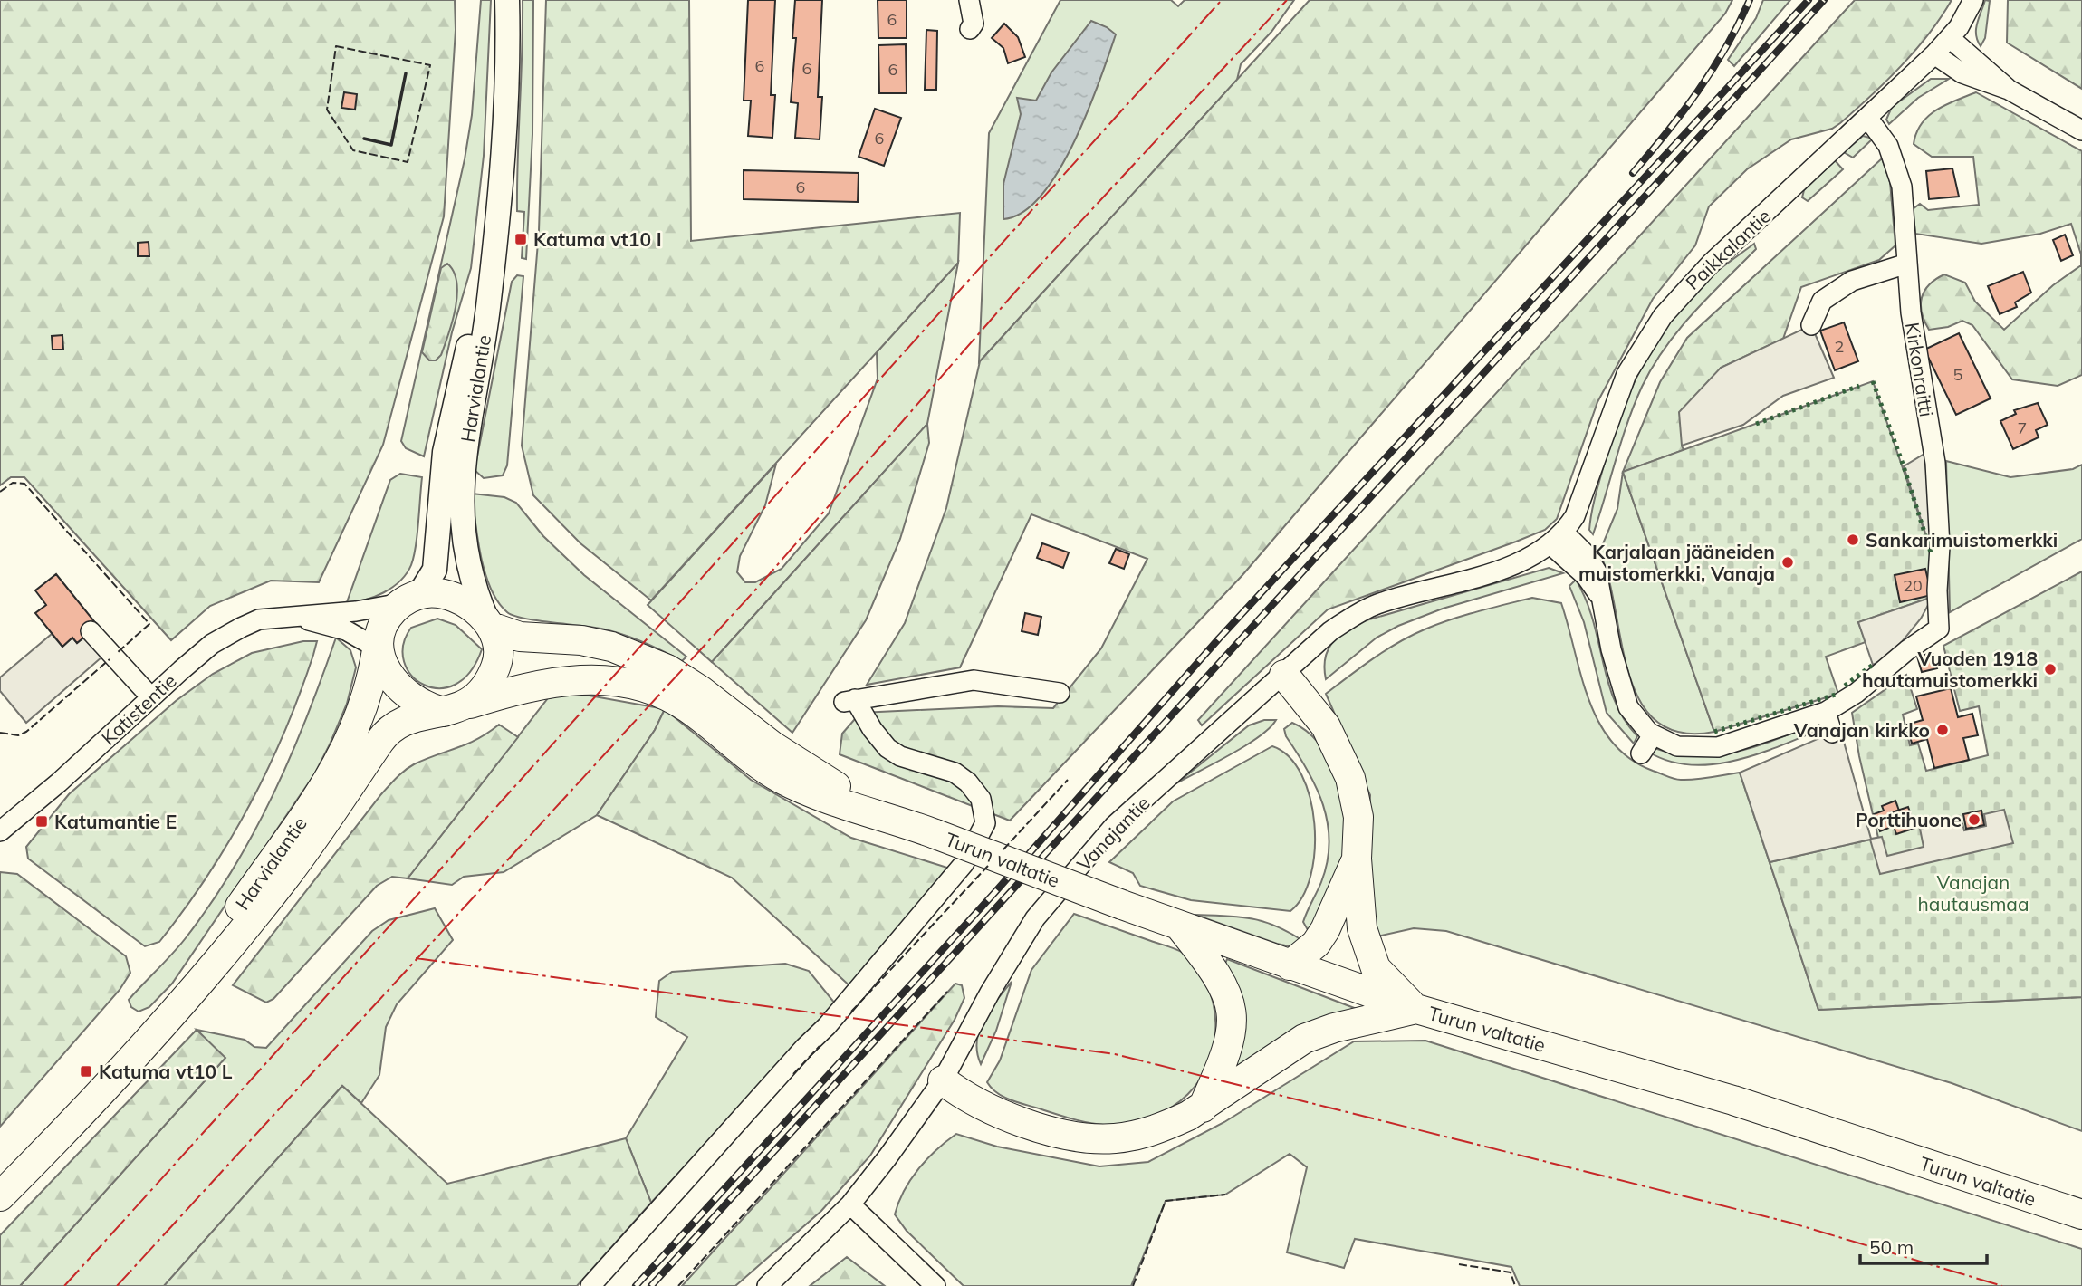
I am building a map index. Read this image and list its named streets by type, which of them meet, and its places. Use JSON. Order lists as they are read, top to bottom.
{
  "streets": {
    "highway": ["Harvialantie", "Turun valtatie"],
    "street": [
      "Paikkalantie",
      "Kirkonraitti",
      "Katistentie",
      "Vanajantie"
    ]
  },
  "crossings": [
    ["Paikkalantie", "Kirkonraitti"],
    ["Paikkalantie", "Vanajantie"],
    ["Harvialantie", "Katistentie"],
    ["Harvialantie", "Turun valtatie"],
    ["Katistentie", "Turun valtatie"]
  ],
  "parks": ["Vanajan hautausmaa"],
  "places": {
    "transit": ["Katuma vt10 I", "Katumantie E", "Katuma vt10 L"],
    "other": [
      "Sankarimuistomerkki",
      "Karjalaan jääneiden muistomerkki, Vanaja",
      "Vuoden 1918 hautamuistomerkki",
      "Vanajan kirkko",
      "Porttihuone"
    ]
  },
  "house_numbers": [
    "6",
    "6",
    "6",
    "6",
    "6",
    "6",
    "2",
    "5",
    "7",
    "20"
  ],
  "scale_bar": "50 m"
}
